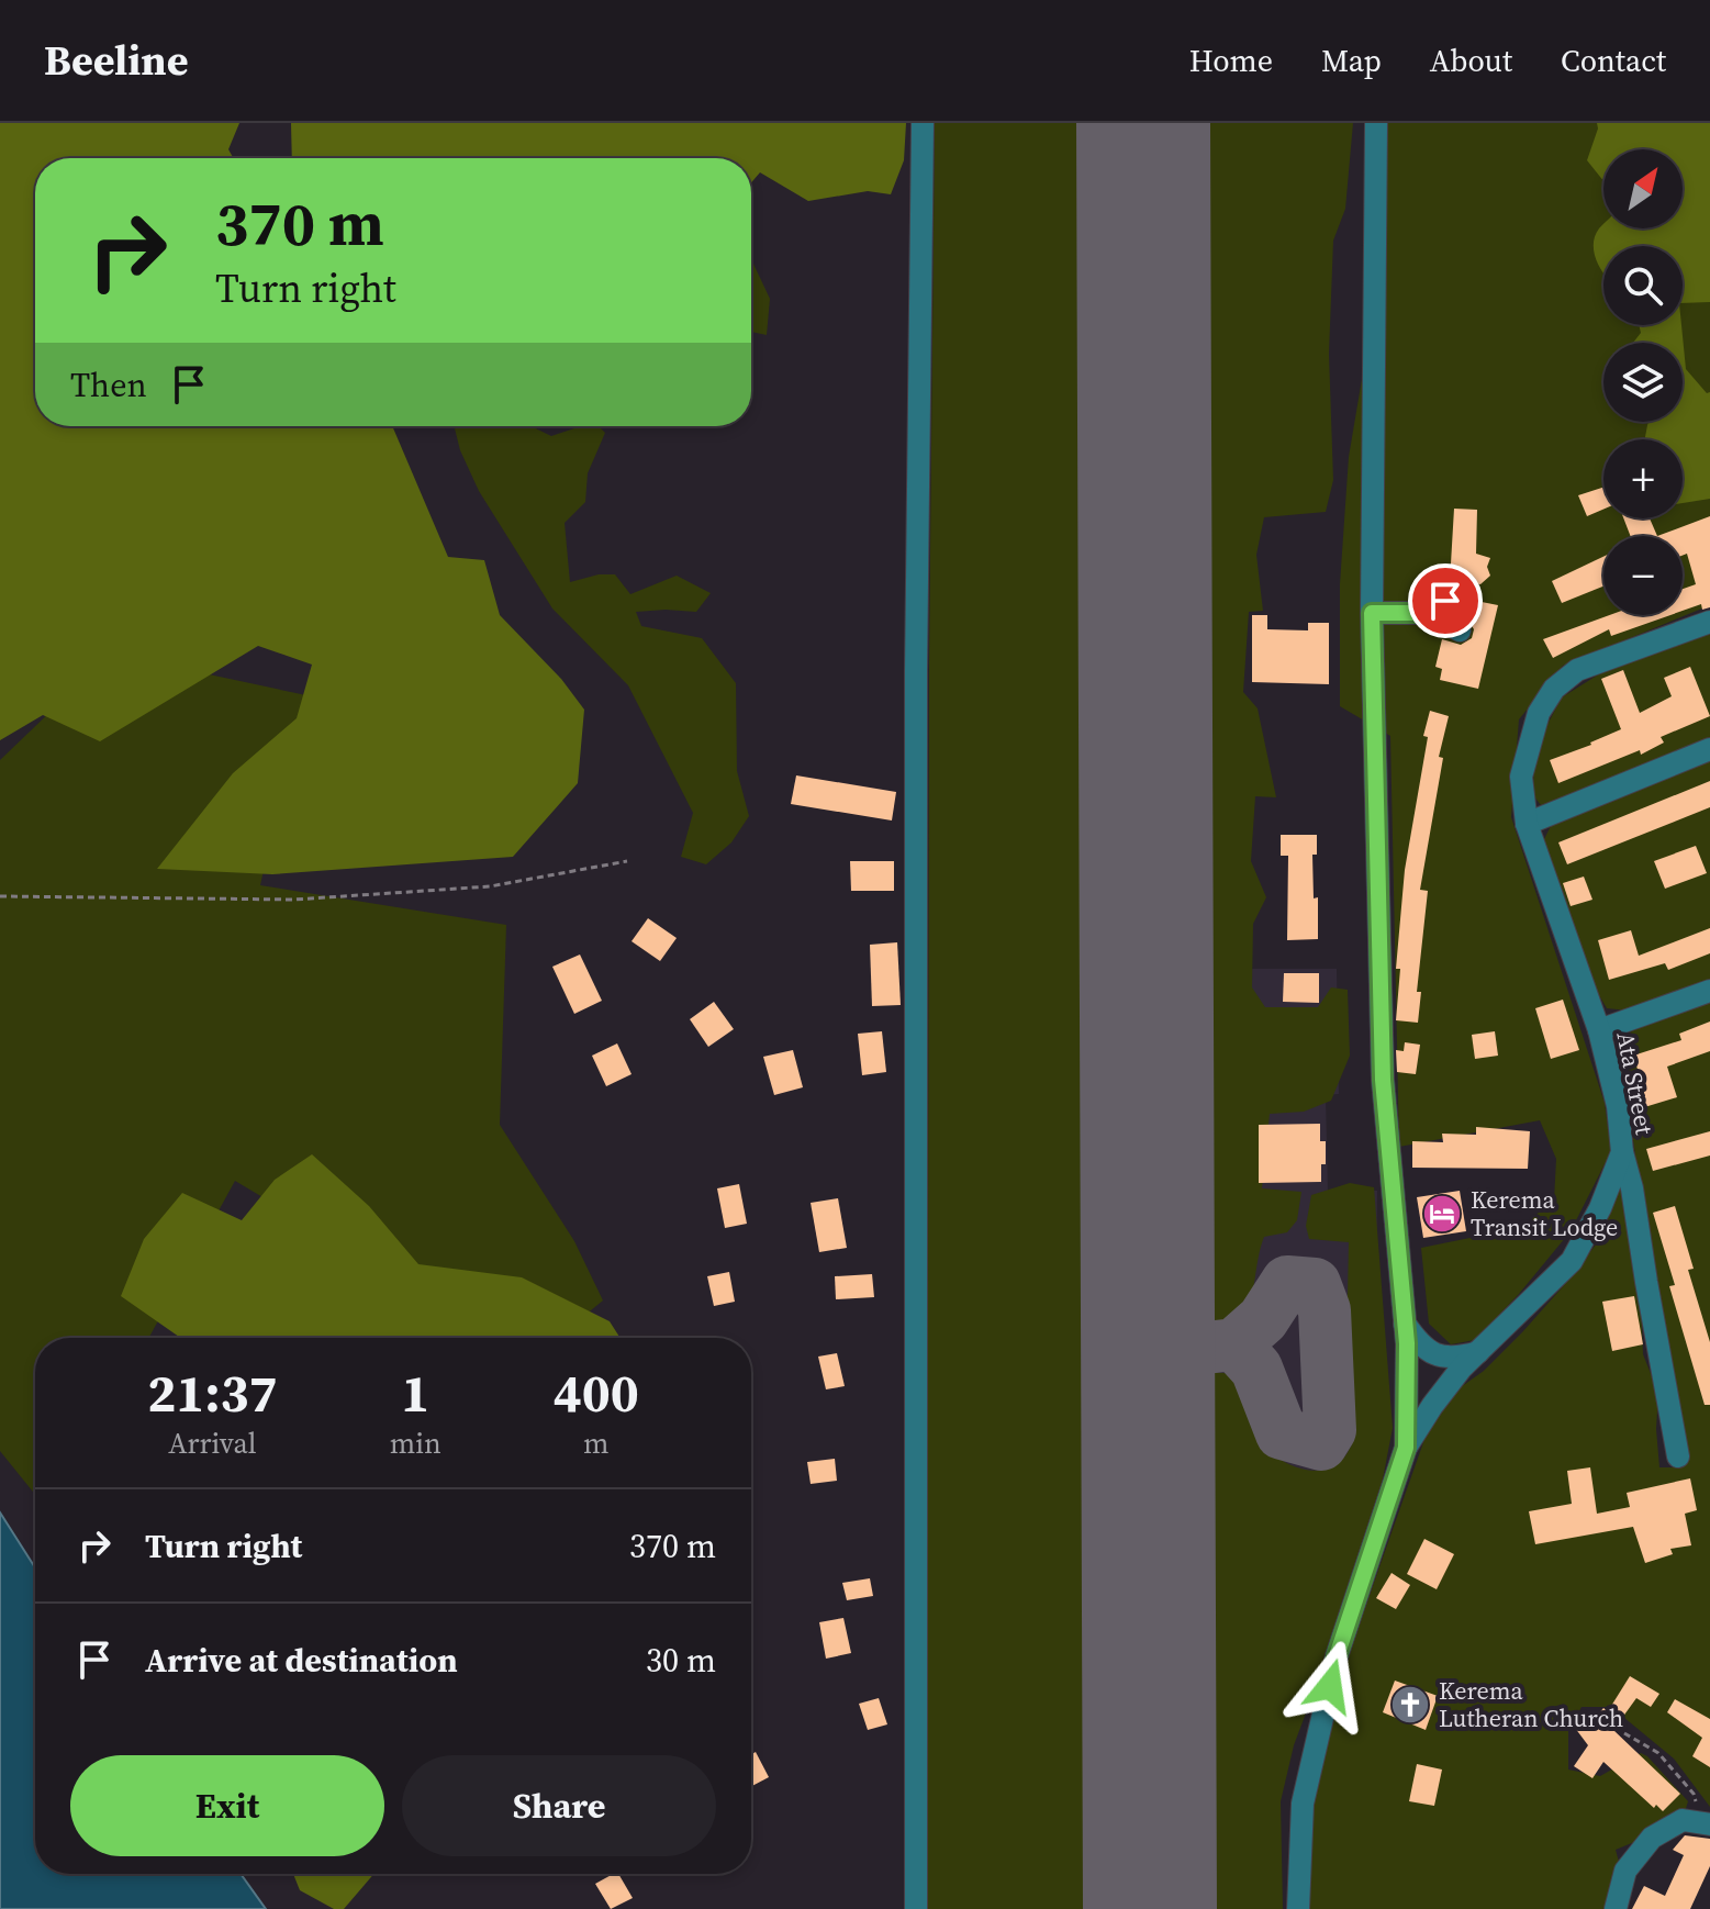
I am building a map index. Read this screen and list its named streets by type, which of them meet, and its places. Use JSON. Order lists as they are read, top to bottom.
{
  "streets": {
    "street": ["Ata Street"]
  },
  "places": {
    "hotel": ["Kerema Transit Lodge"],
    "church": ["Kerema Lutheran Church"]
  },
  "north": "top right",
  "page": {
    "header": "Beeline",
    "nav": [
      "Home",
      "Map",
      "About",
      "Contact"
    ],
    "map_buttons": ["+", "−"],
    "turn": ["370 m", "Turn right"],
    "then": "Then",
    "eta": [
      "21:37",
      "Arrival",
      "1",
      "min",
      "400",
      "m"
    ],
    "list": [
      {
        "name": "Turn right",
        "value": "370 m"
      },
      {
        "name": "Arrive at destination",
        "value": "30 m"
      }
    ],
    "buttons": ["Exit", "Share"]
  }
}
